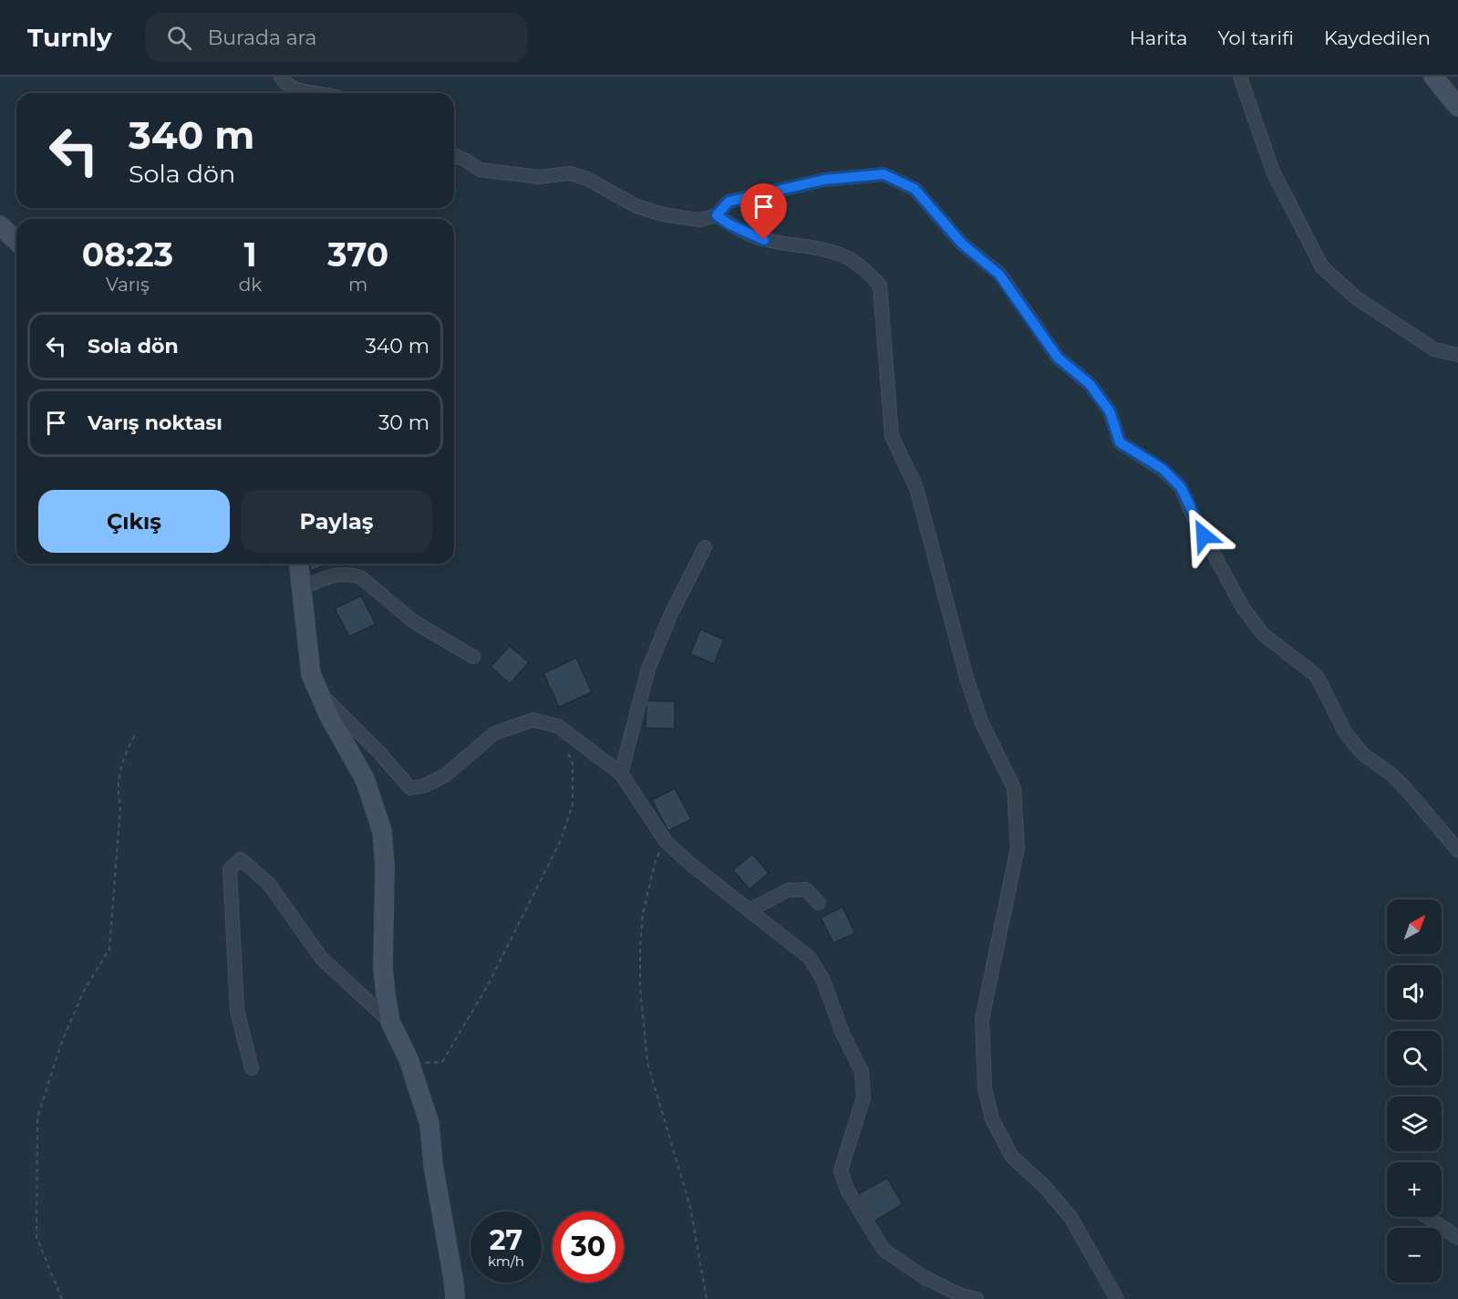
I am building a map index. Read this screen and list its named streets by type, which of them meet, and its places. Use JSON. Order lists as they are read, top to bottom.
{
  "north": "top right",
  "page": {
    "header": "Turnly",
    "search": "Burada ara",
    "nav": ["Harita", "Yol tarifi", "Kaydedilen"],
    "turn": ["340 m", "Sola dön"],
    "eta": [
      "08:23",
      "Varış",
      "1",
      "dk",
      "370",
      "m"
    ],
    "list": [
      {
        "name": "Sola dön",
        "value": "340 m"
      },
      {
        "name": "Varış noktası",
        "value": "30 m"
      }
    ],
    "buttons": ["Çıkış", "Paylaş"],
    "map_buttons": ["+", "−"],
    "speed": "27 km/h",
    "limit": "30"
  }
}
